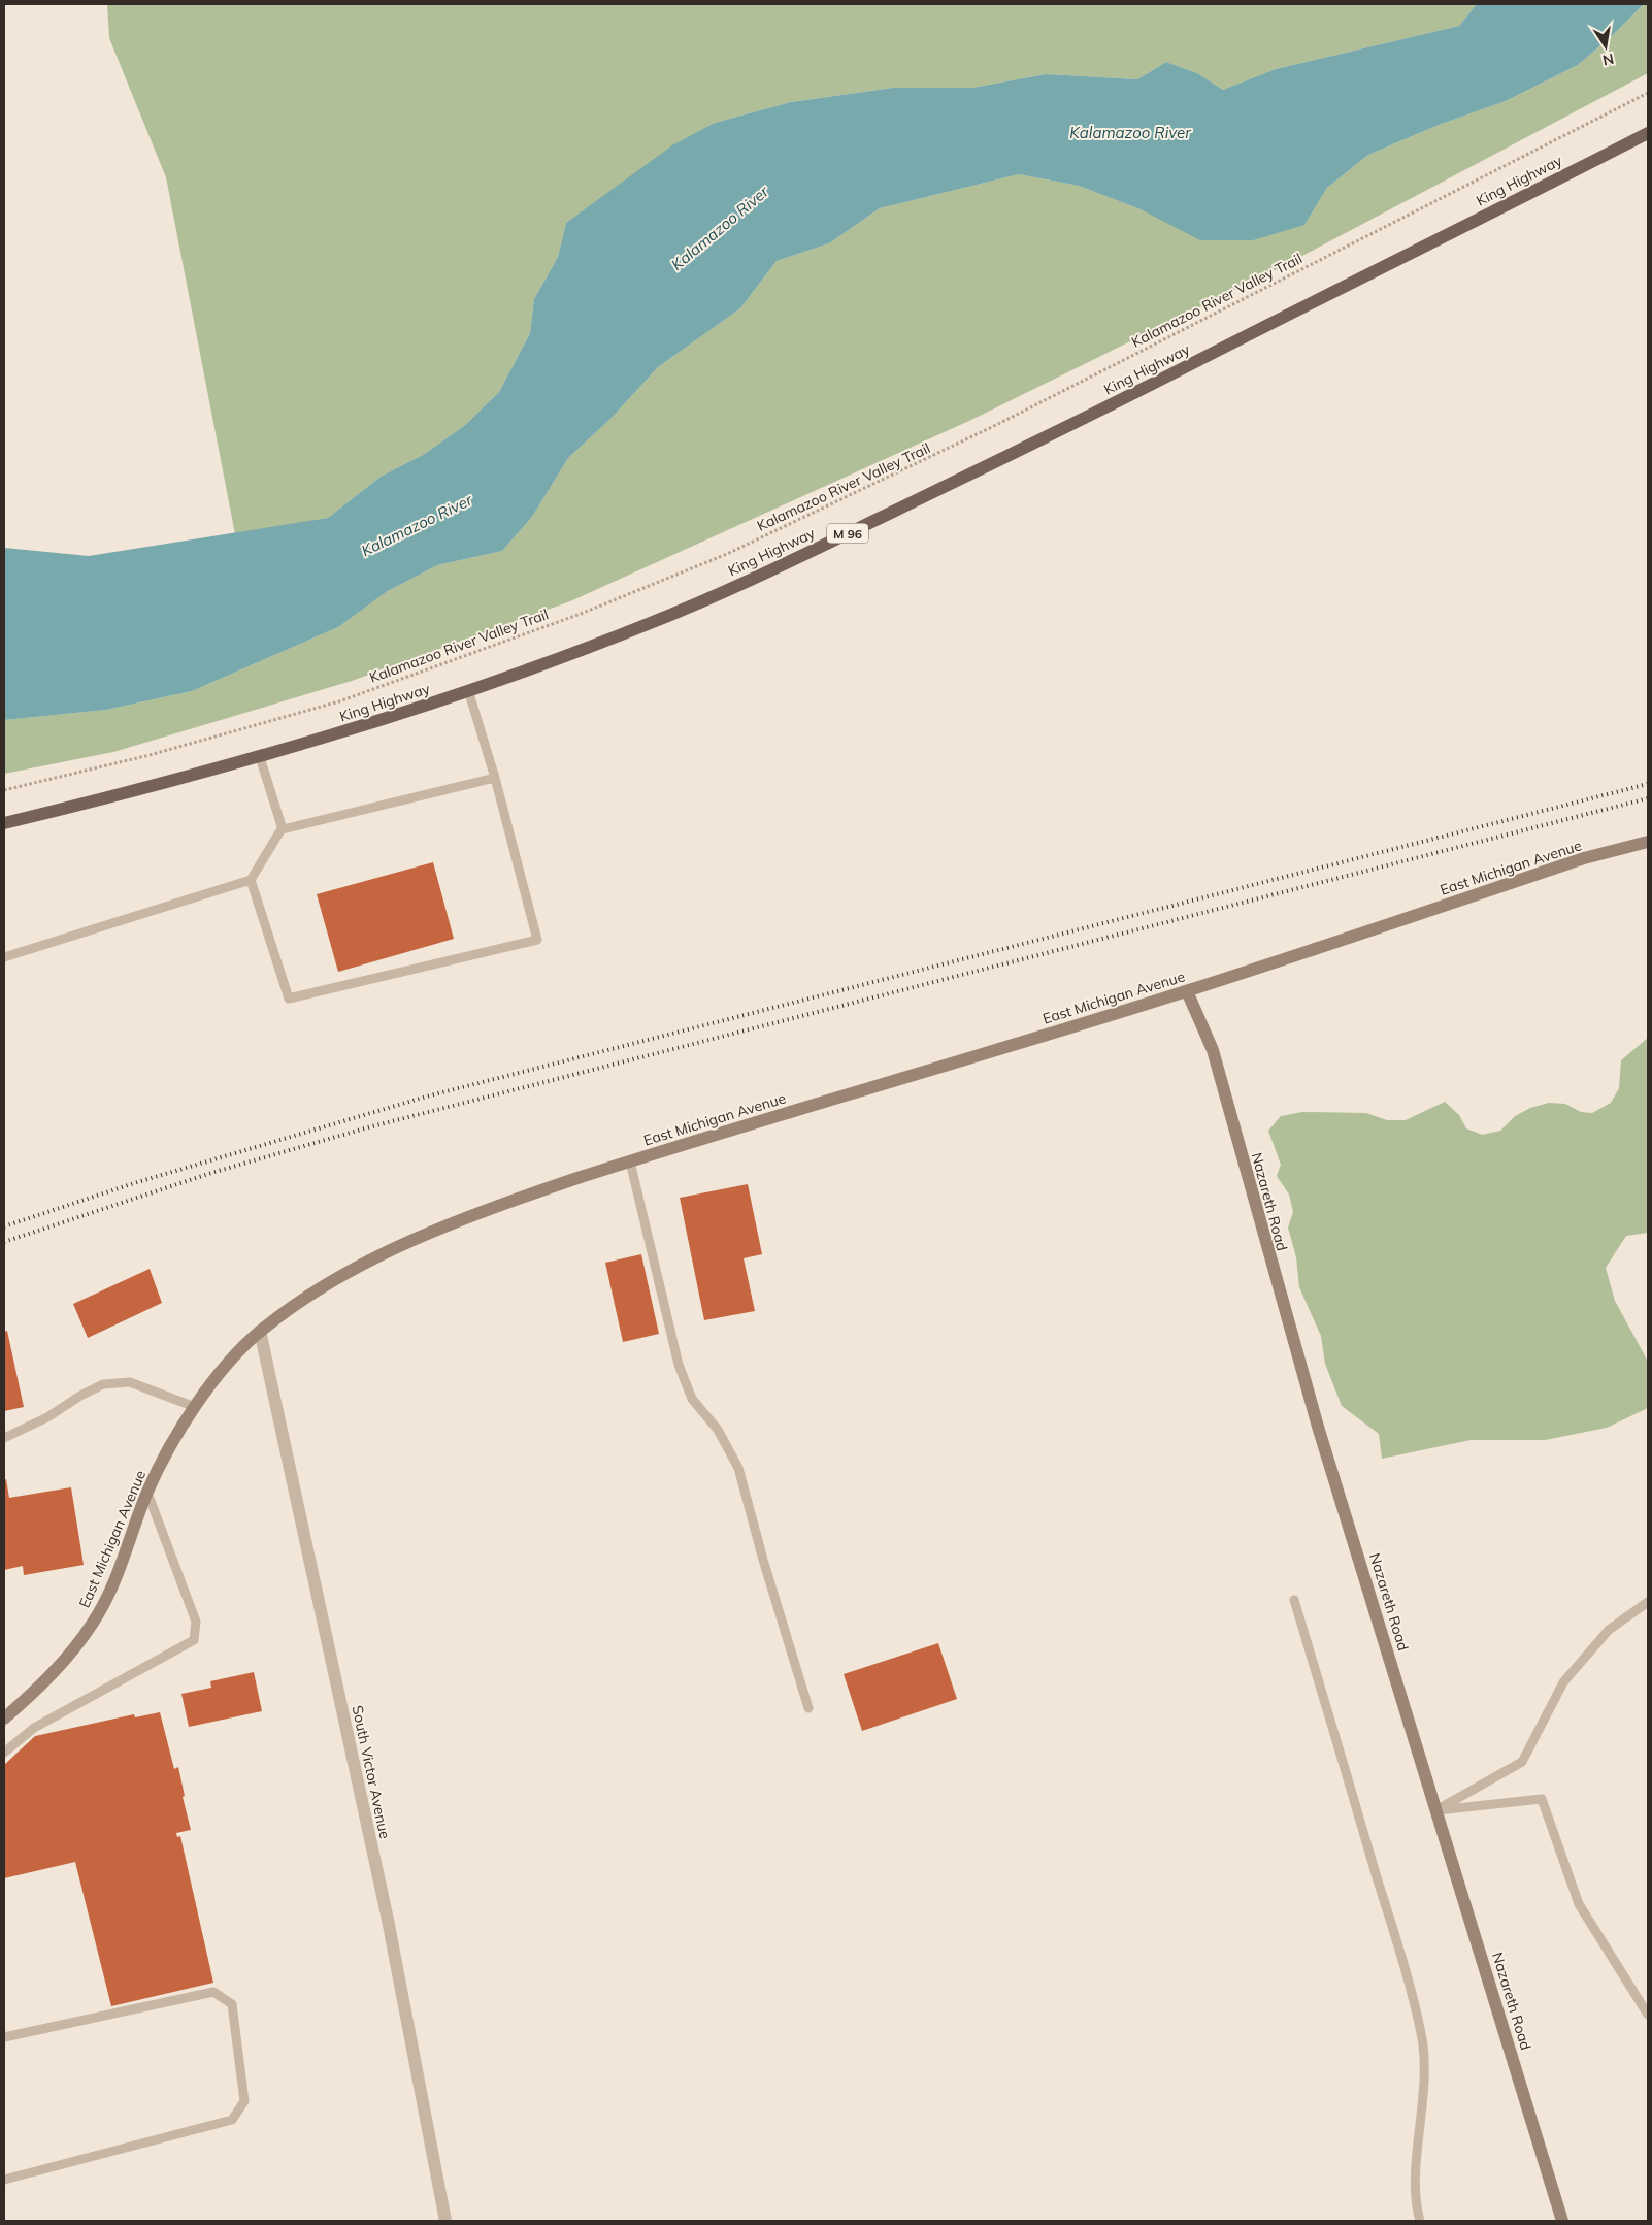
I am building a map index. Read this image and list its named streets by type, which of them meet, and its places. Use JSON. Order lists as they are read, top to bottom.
{
  "streets": {
    "main road": ["King Highway", "M 96"],
    "street": ["East Michigan Avenue", "Nazareth Road", "South Victor Avenue"],
    "path": ["Kalamazoo River Valley Trail"]
  },
  "crossings": [
    ["East Michigan Avenue", "Nazareth Road"],
    ["East Michigan Avenue", "South Victor Avenue"]
  ],
  "water": ["Kalamazoo River"],
  "north": "bottom"
}
